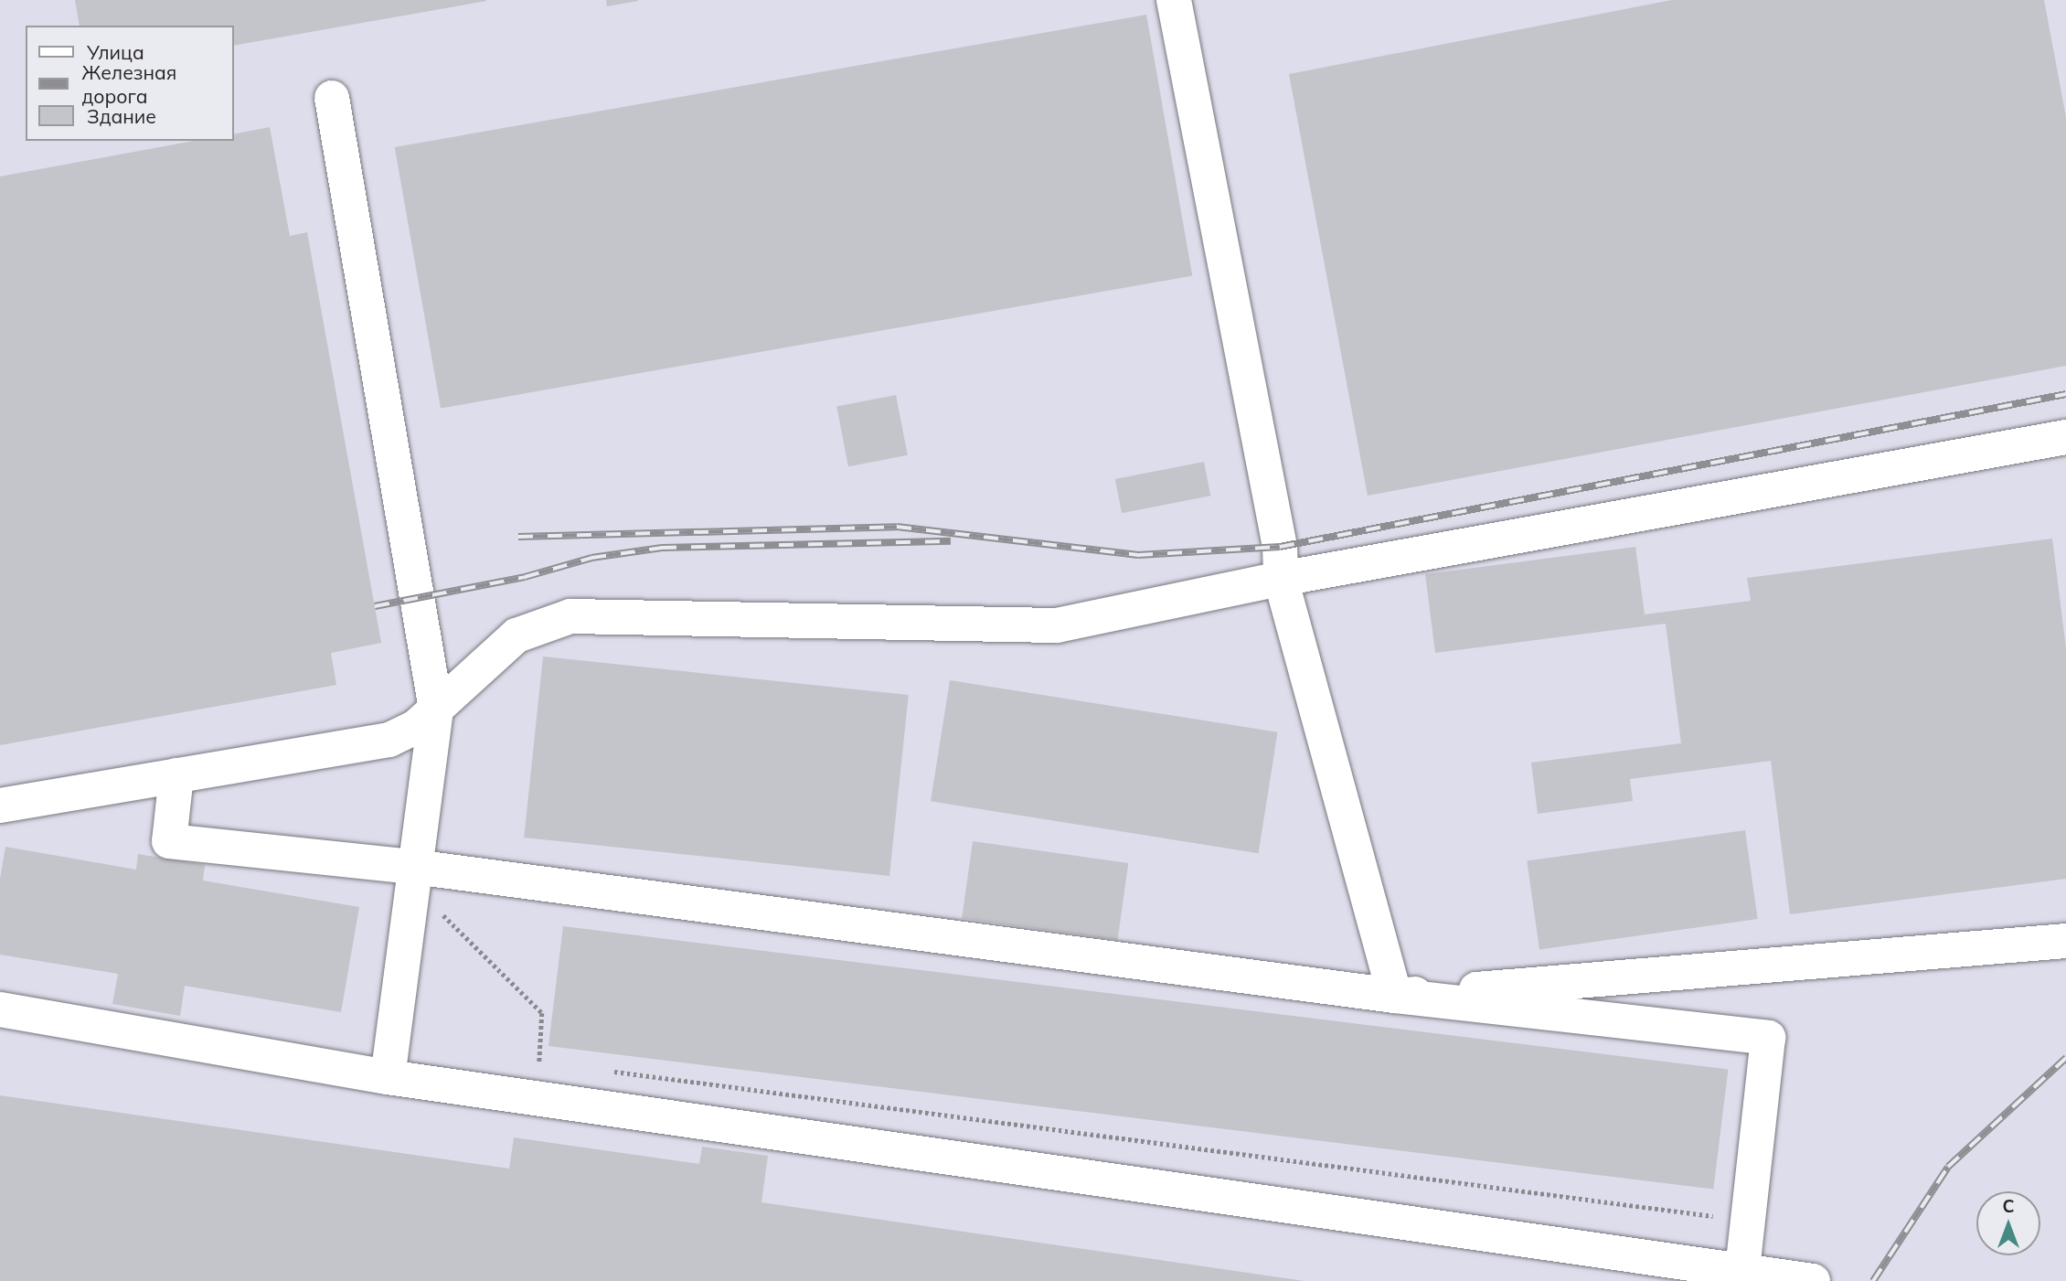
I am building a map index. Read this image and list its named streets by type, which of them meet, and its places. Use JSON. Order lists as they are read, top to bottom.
{
  "legend": ["Улица", "Железная дорога", "Здание"],
  "north": "top"
}
